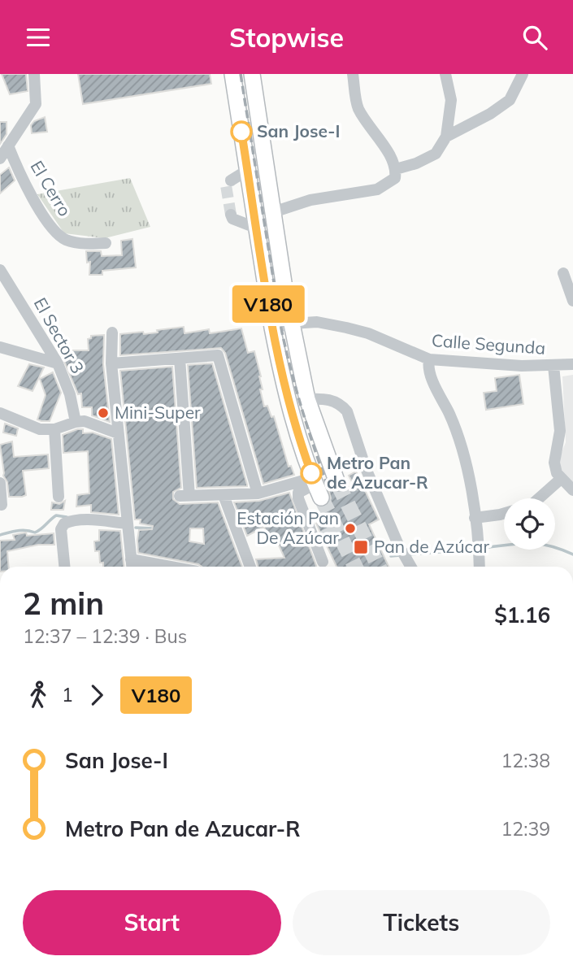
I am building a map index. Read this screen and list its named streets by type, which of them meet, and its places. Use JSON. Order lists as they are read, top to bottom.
{
  "streets": {
    "street": ["El Cerro", "El Sector 3", "Calle Segunda"]
  },
  "places": {
    "other": [
      "San Jose-I",
      "Mini-Super",
      "Metro Pan de Azucar-R",
      "Estación Pan De Azúcar"
    ],
    "transit": ["Pan de Azúcar"]
  },
  "lines": ["bus line V180"],
  "page": {
    "header": "Stopwise",
    "on_map": "V180",
    "heading": ["2 min", "12:37 – 12:39 · Bus", "$1.16"],
    "legs": ["1", "V180"],
    "list": [
      {
        "name": "San Jose-I",
        "value": "12:38"
      },
      {
        "name": "Metro Pan de Azucar-R",
        "value": "12:39"
      }
    ],
    "buttons": ["Start", "Tickets"]
  }
}
